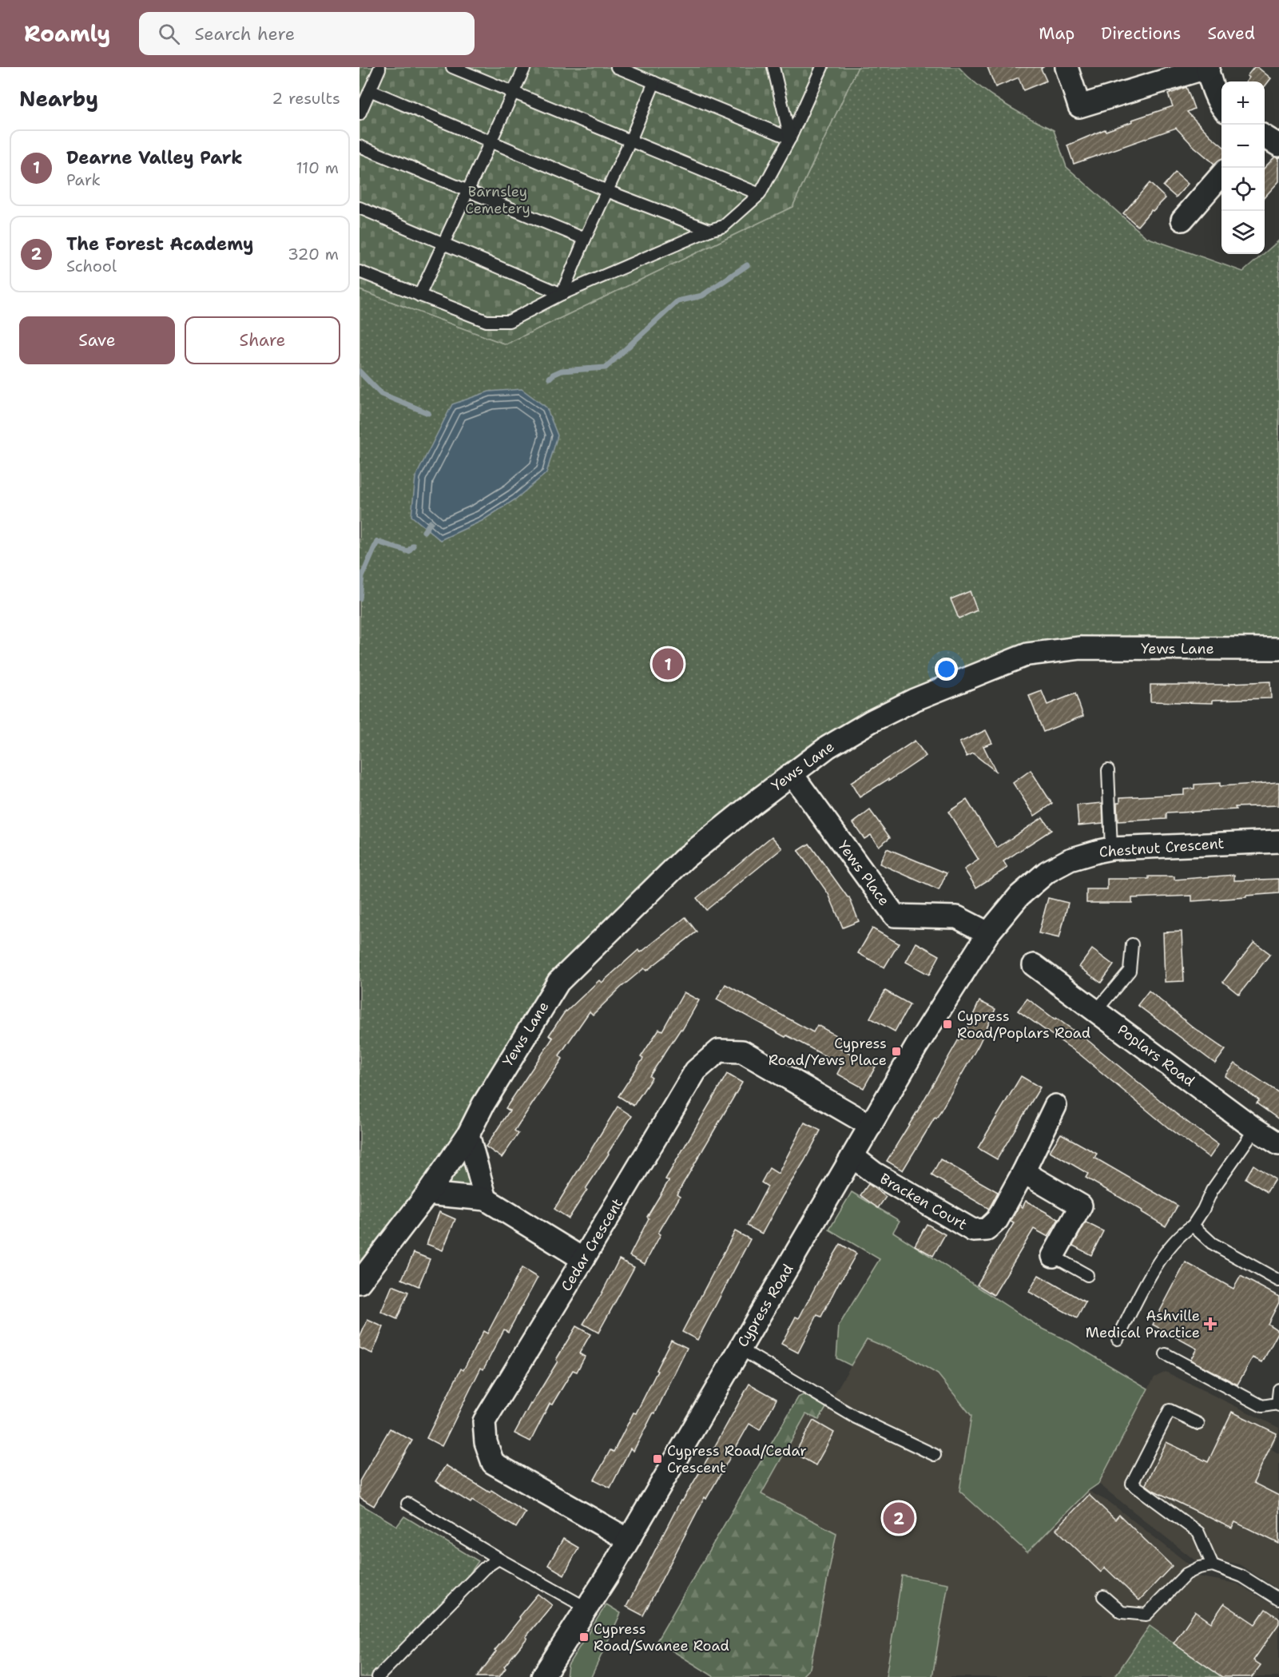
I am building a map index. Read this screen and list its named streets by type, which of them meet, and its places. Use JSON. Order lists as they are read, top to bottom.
{
  "streets": {
    "street": [
      "Yews Lane",
      "Chestnut Crescent",
      "Yews Place",
      "Poplars Road",
      "Bracken Court",
      "Cedar Crescent",
      "Cypress Road"
    ]
  },
  "crossings": [
    ["Yews Lane", "Yews Place"],
    ["Chestnut Crescent", "Yews Place"],
    ["Chestnut Crescent", "Cypress Road"],
    ["Yews Place", "Cypress Road"],
    ["Bracken Court", "Cypress Road"],
    ["Cedar Crescent", "Cypress Road"]
  ],
  "parks": ["Barnsley Cemetery"],
  "places": {
    "transit": [
      "Cypress Road/Poplars Road",
      "Cypress Road/Yews Place",
      "Cypress Road/Cedar Crescent",
      "Cypress Road/Swanee Road"
    ],
    "health": ["Ashville Medical Practice"]
  },
  "page": {
    "header": "Roamly",
    "search": "Search here",
    "nav": ["Map", "Directions", "Saved"],
    "heading": ["Nearby", "2 results"],
    "map_buttons": ["+", "−"],
    "list": [
      {
        "mark": "1",
        "name": "Dearne Valley Park",
        "note": "Park",
        "value": "110 m"
      },
      {
        "mark": "2",
        "name": "The Forest Academy",
        "note": "School",
        "value": "320 m"
      }
    ],
    "buttons": ["Save", "Share"],
    "pins": ["1", "2"]
  }
}
